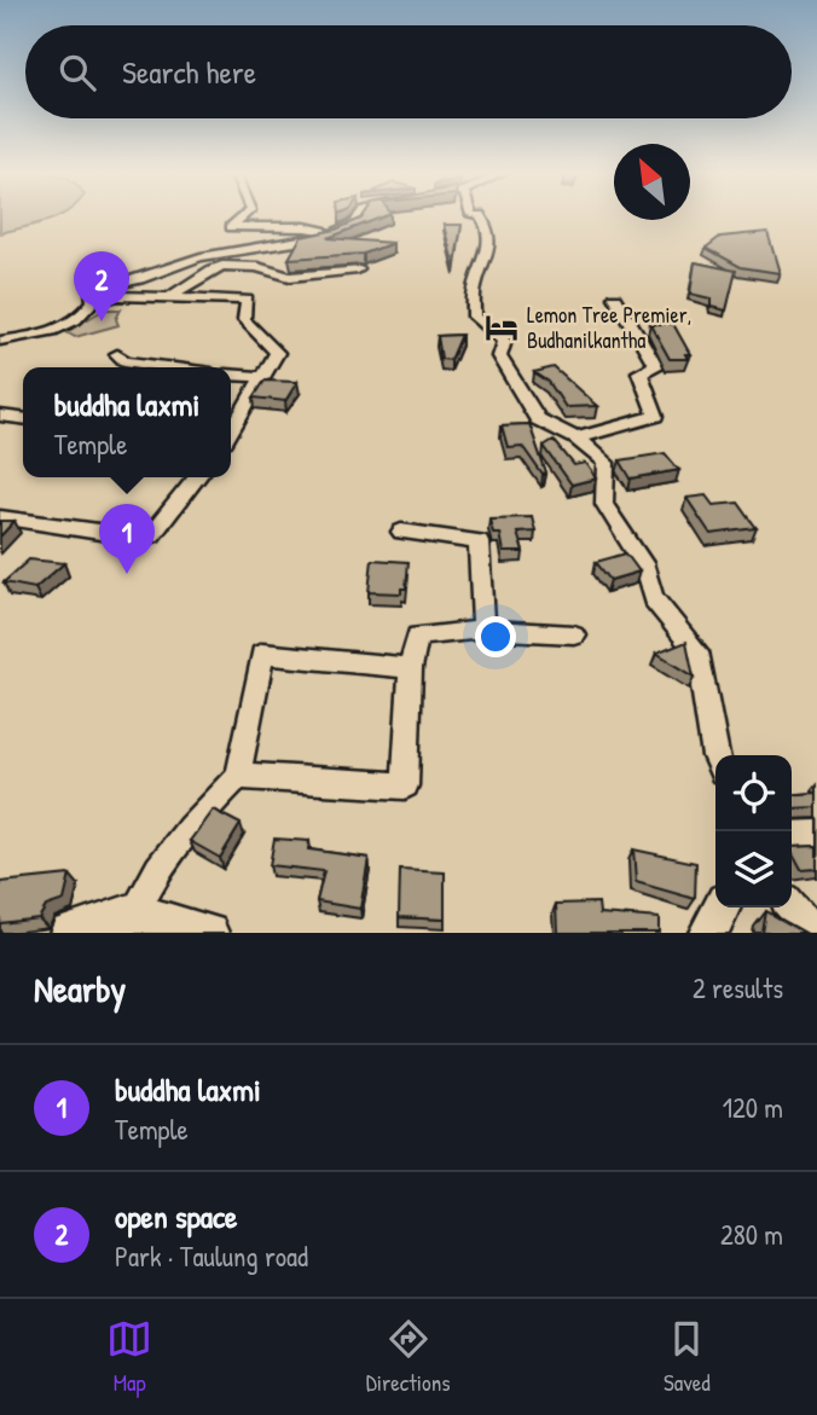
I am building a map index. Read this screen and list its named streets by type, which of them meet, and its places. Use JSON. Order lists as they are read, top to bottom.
{
  "places": {
    "hotel": ["Lemon Tree Premier, Budhanilkantha"]
  },
  "north": "top left",
  "page": {
    "search": "Search here",
    "pins": ["2", "1"],
    "popup": ["buddha laxmi", "Temple"],
    "heading": ["Nearby", "2 results"],
    "list": [
      {
        "mark": "1",
        "name": "buddha laxmi",
        "note": "Temple",
        "value": "120 m"
      },
      {
        "mark": "2",
        "name": "open space",
        "note": "Park · Taulung road",
        "value": "280 m"
      }
    ],
    "nav": ["Map", "Directions", "Saved"]
  }
}
